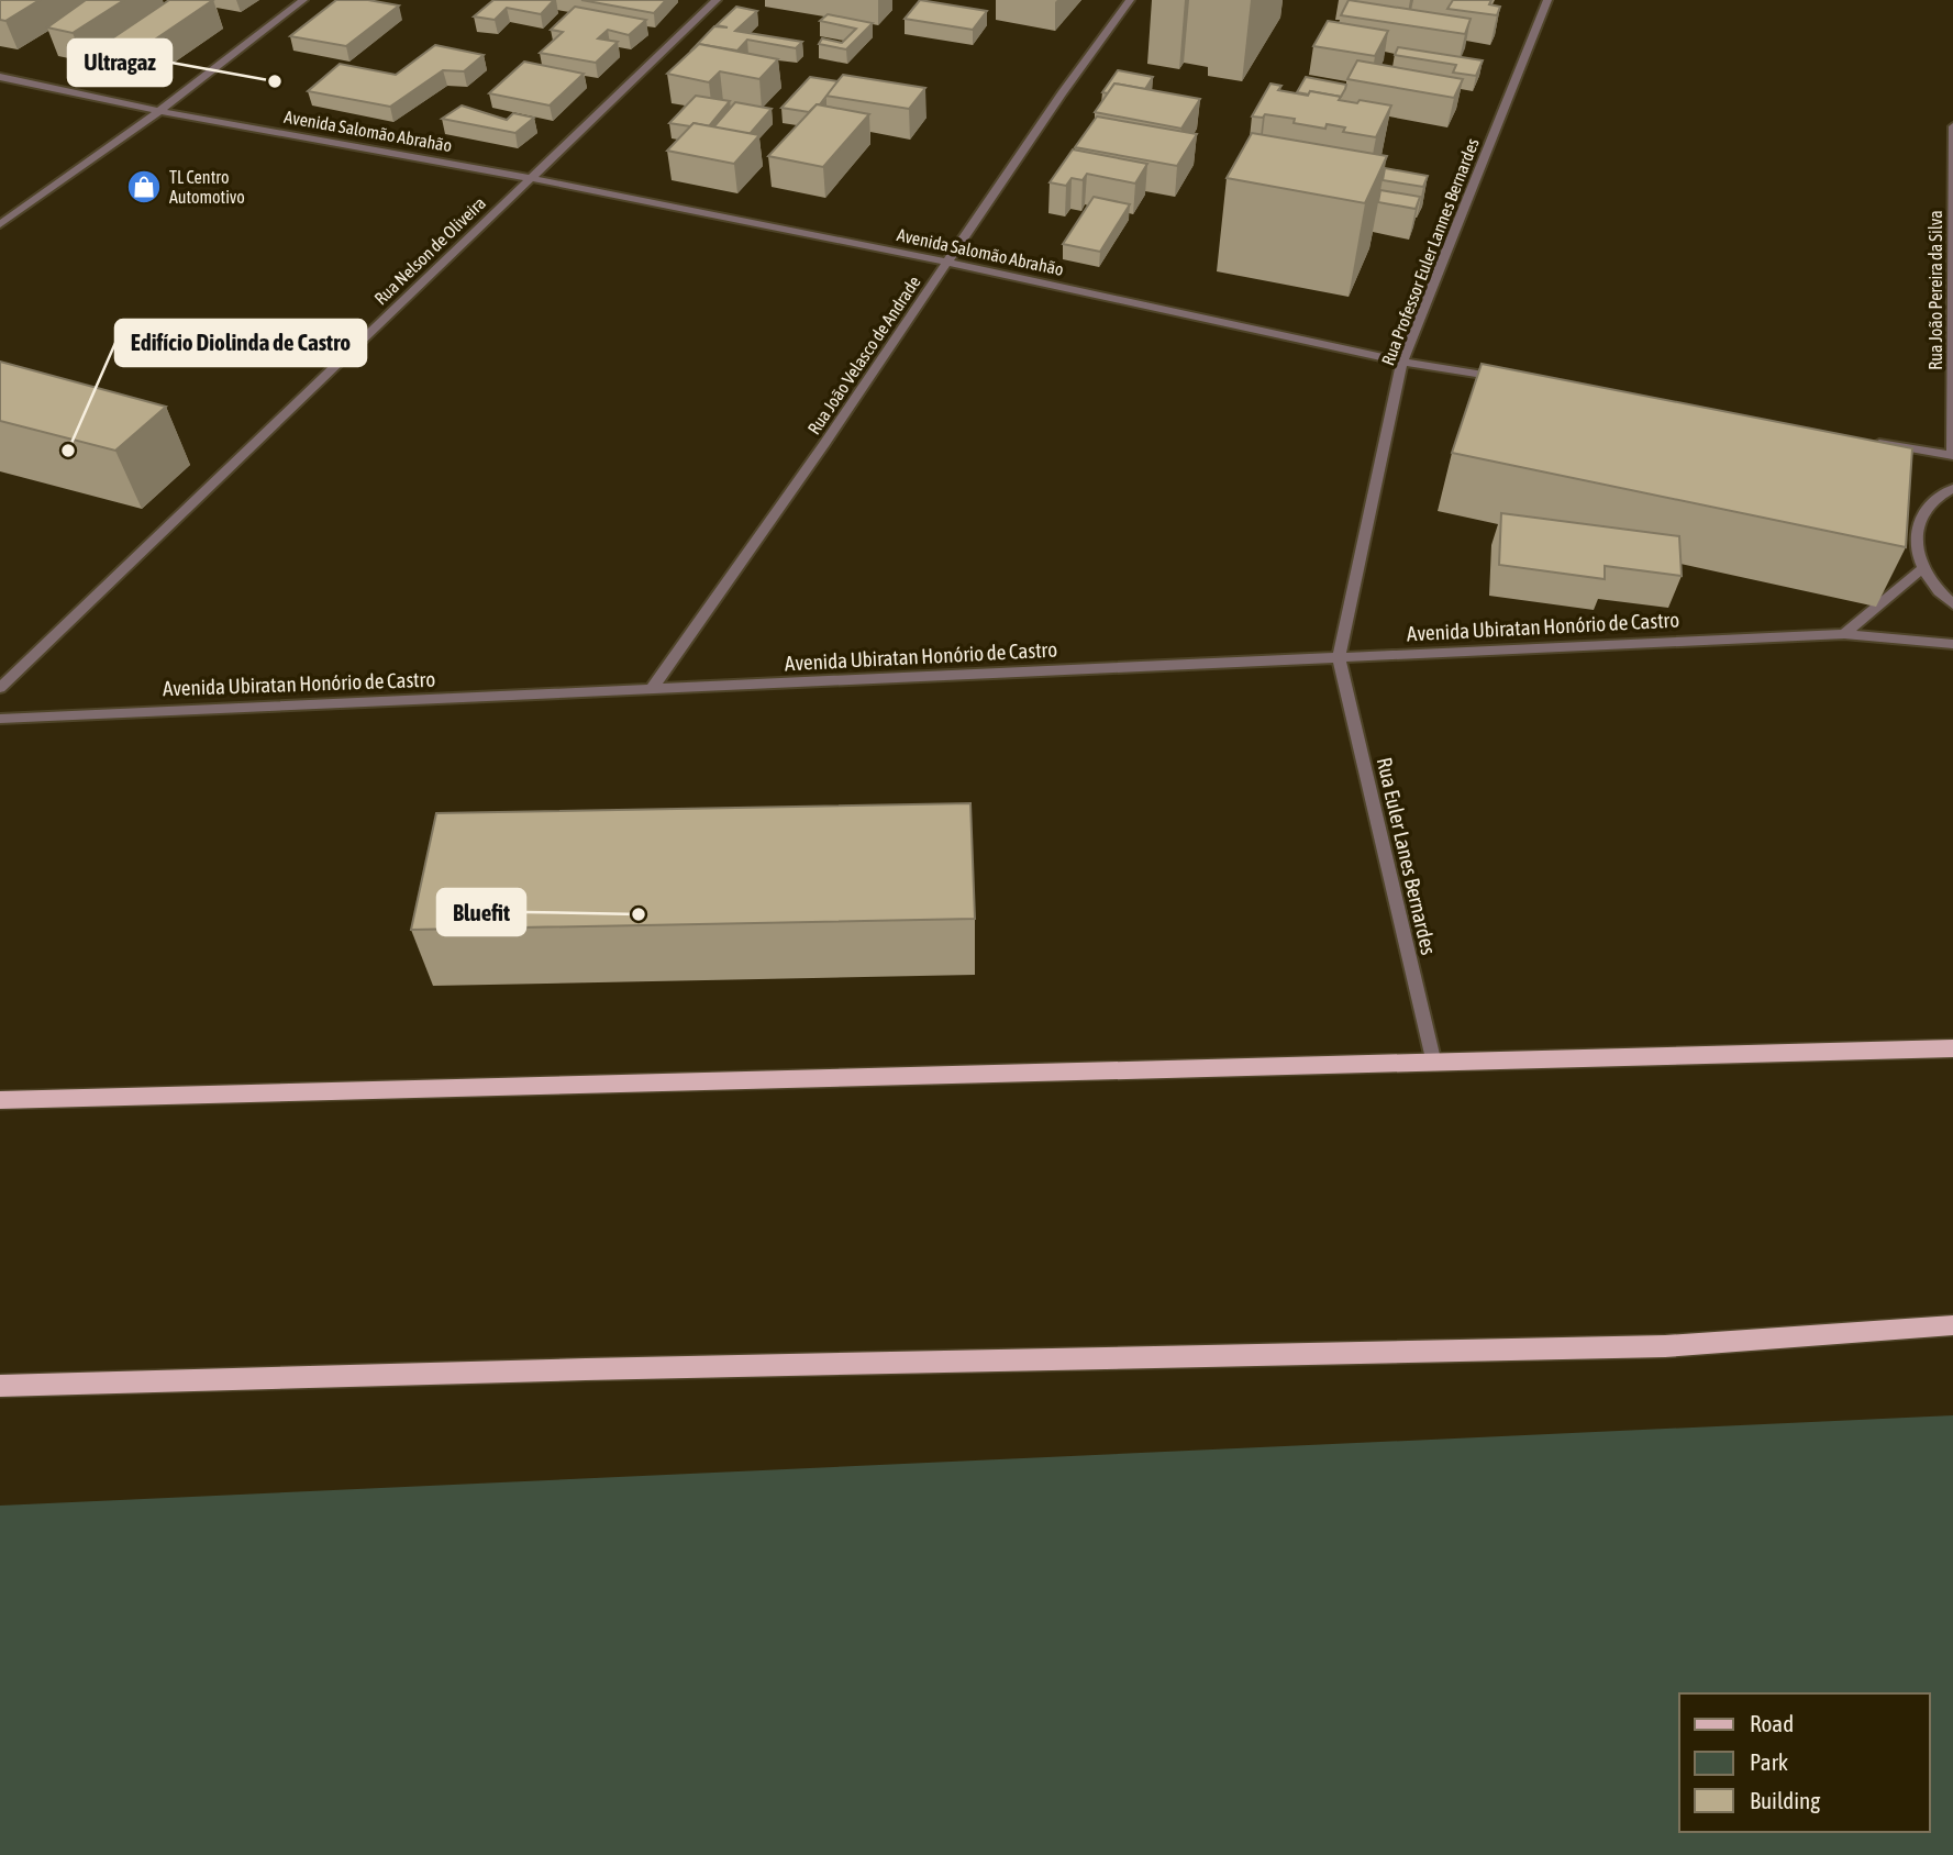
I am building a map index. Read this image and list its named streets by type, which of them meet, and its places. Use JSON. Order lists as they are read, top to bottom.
{
  "streets": {
    "street": [
      "Avenida Salomão Abrahão",
      "Rua Nelson de Oliveira",
      "Rua Professor Euler Lannes Bernardes",
      "Rua João Pereira da Silva",
      "Rua João Velasco de Andrade",
      "Avenida Ubiratan Honório de Castro",
      "Rua Euler Lanes Bernardes"
    ]
  },
  "crossings": [
    ["Avenida Salomão Abrahão", "Rua Nelson de Oliveira"],
    ["Avenida Salomão Abrahão", "Rua Professor Euler Lannes Bernardes"],
    ["Avenida Salomão Abrahão", "Rua João Velasco de Andrade"],
    ["Rua Professor Euler Lannes Bernardes", "Avenida Ubiratan Honório de Castro"],
    ["Rua Professor Euler Lannes Bernardes", "Rua Euler Lanes Bernardes"],
    ["Rua João Velasco de Andrade", "Avenida Ubiratan Honório de Castro"],
    ["Avenida Ubiratan Honório de Castro", "Rua Euler Lanes Bernardes"]
  ],
  "places": {
    "other": ["Ultragaz", "Edifício Diolinda de Castro", "Bluefit"],
    "shop": ["TL Centro Automotivo"]
  },
  "legend": ["Road", "Park", "Building"]
}
